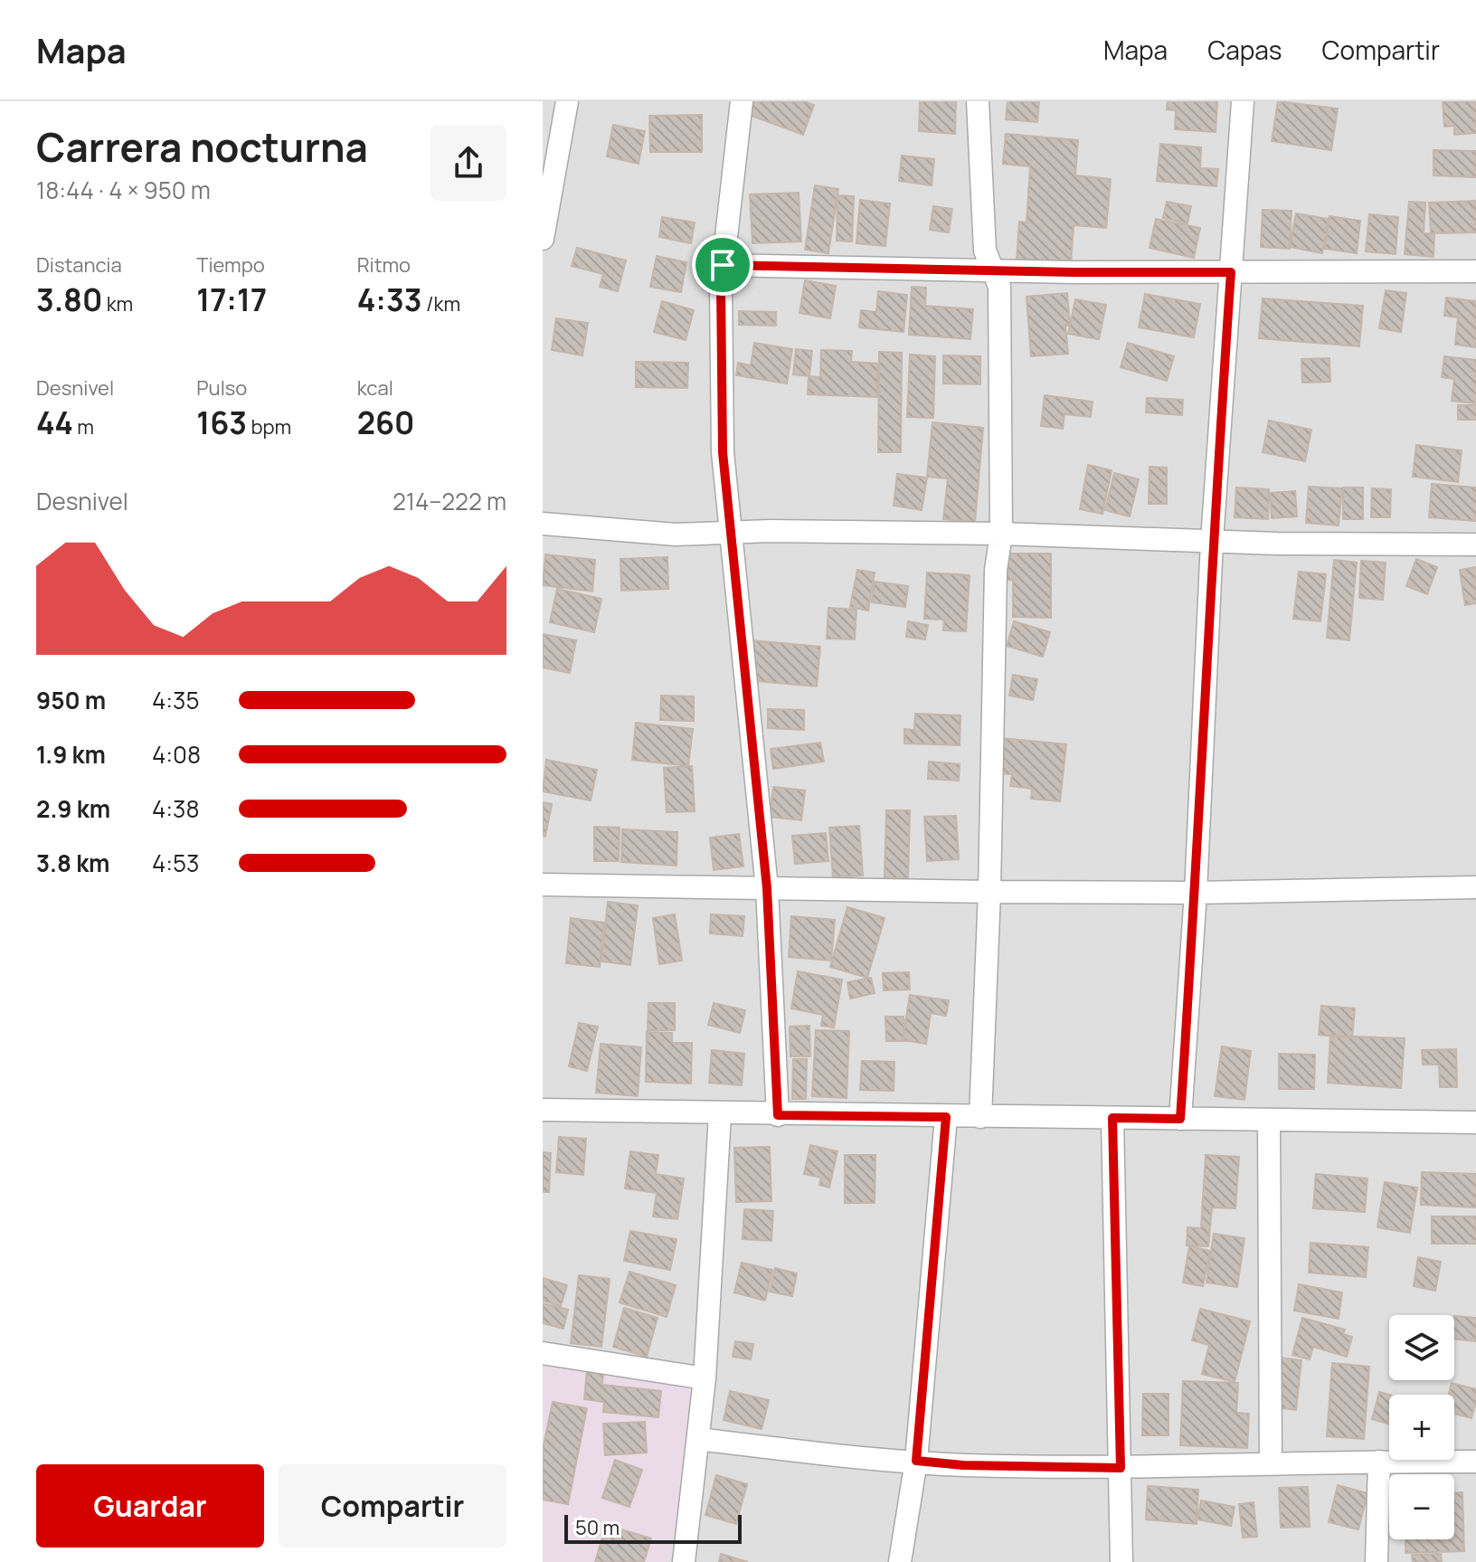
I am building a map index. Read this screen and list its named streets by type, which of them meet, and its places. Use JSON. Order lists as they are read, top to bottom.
{
  "scale_bar": "50 m",
  "page": {
    "header": "Mapa",
    "nav": ["Mapa", "Capas", "Compartir"],
    "heading": ["Carrera nocturna", "18:44 · 4 × 950 m"],
    "stats": [
      ["Distancia", "3.80 km"],
      ["Tiempo", "17:17"],
      ["Ritmo", "4:33 /km"],
      ["Desnivel", "44 m"],
      ["Pulso", "163 bpm"],
      ["kcal", "260"]
    ],
    "chart": ["Desnivel", "214–222 m"],
    "list": [
      {
        "name": "950 m",
        "note": "4:35"
      },
      {
        "name": "1.9 km",
        "note": "4:08"
      },
      {
        "name": "2.9 km",
        "note": "4:38"
      },
      {
        "name": "3.8 km",
        "note": "4:53"
      }
    ],
    "map_buttons": ["+", "−"],
    "buttons": ["Guardar", "Compartir"],
    "scale": "50 m"
  }
}
